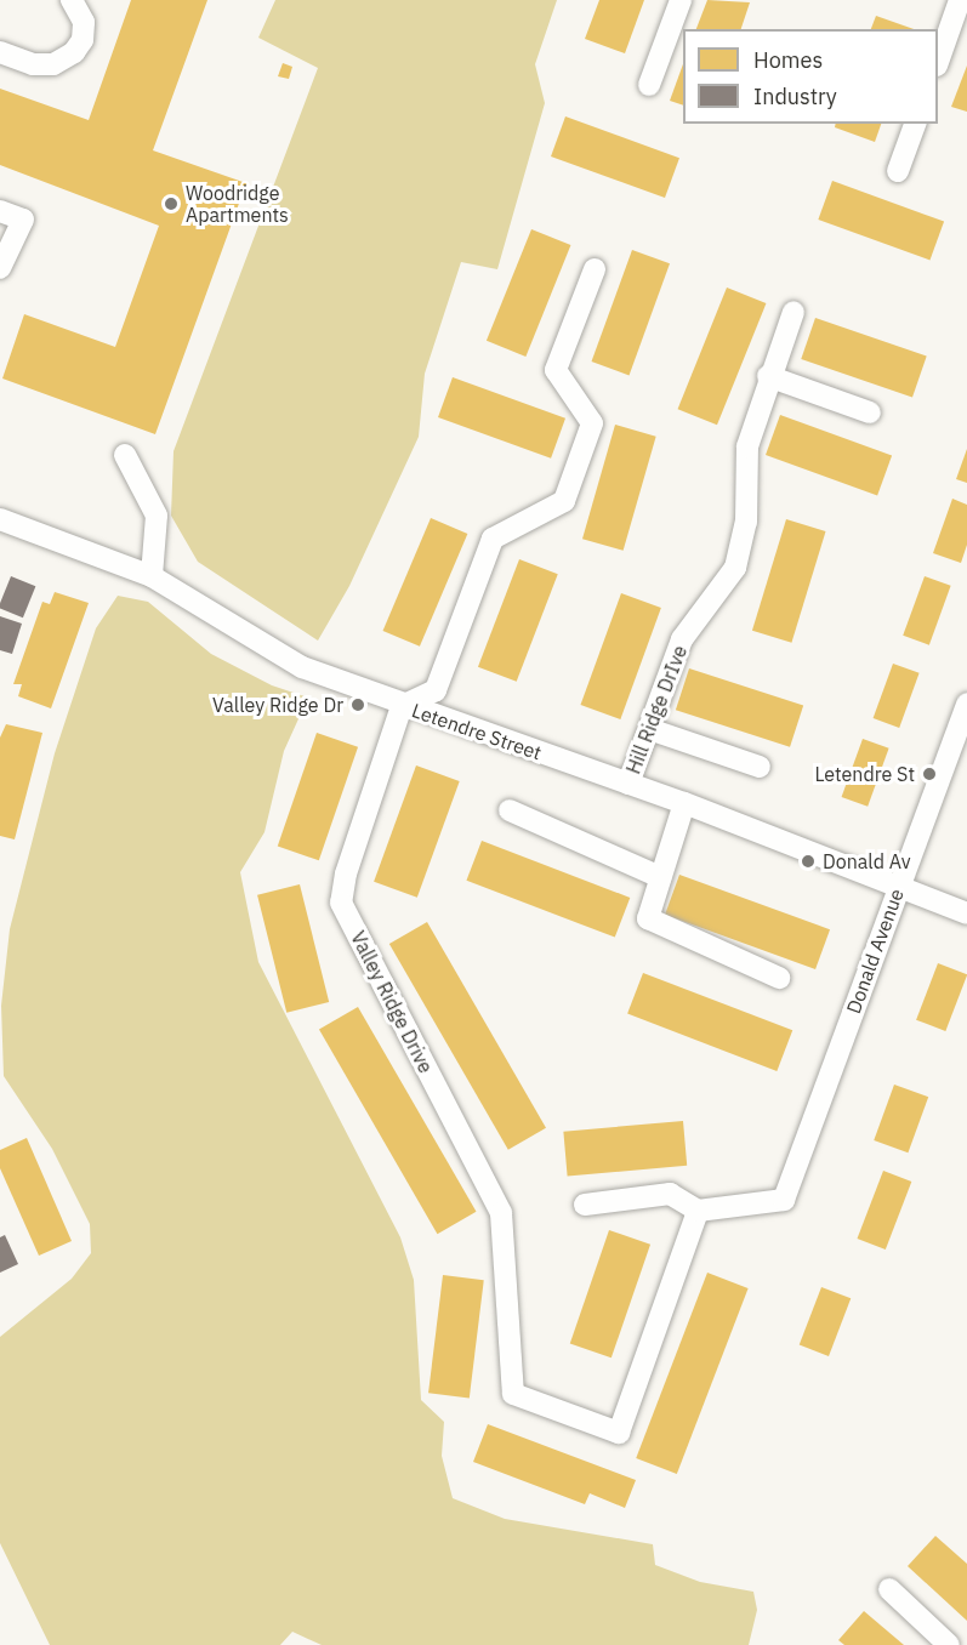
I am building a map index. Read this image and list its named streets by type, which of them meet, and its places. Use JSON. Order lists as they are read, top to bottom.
{
  "streets": {
    "street": [
      "Hill Ridge DrIve",
      "Letendre Street",
      "Donald Avenue",
      "Valley Ridge Drive"
    ]
  },
  "crossings": [
    ["Hill Ridge DrIve", "Letendre Street"],
    ["Letendre Street", "Donald Avenue"],
    ["Letendre Street", "Valley Ridge Drive"],
    ["Donald Avenue", "Valley Ridge Drive"]
  ],
  "places": [
    "Woodridge Apartments",
    "Valley Ridge Dr",
    "Letendre St",
    "Donald Av"
  ],
  "legend": ["Homes", "Industry"]
}
